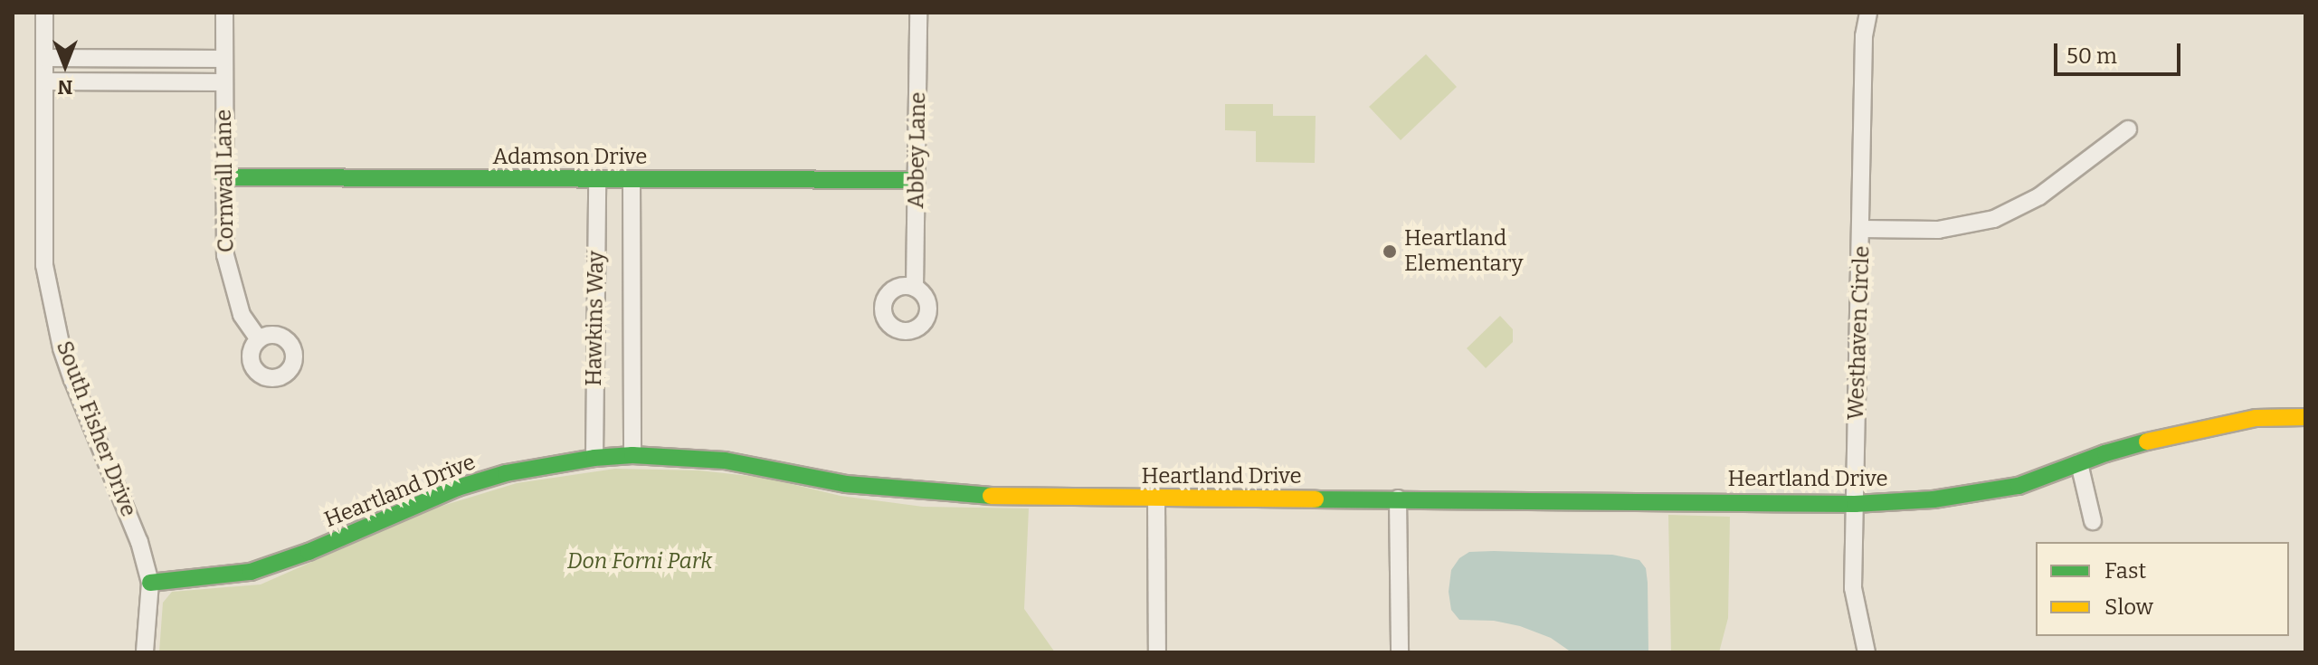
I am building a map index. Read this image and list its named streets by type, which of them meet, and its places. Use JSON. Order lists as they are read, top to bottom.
{
  "streets": {
    "street": [
      "Abbey Lane",
      "Adamson Drive",
      "Cornwall Lane",
      "Hawkins Way",
      "Westhaven Circle",
      "South Fisher Drive",
      "Heartland Drive"
    ]
  },
  "crossings": [
    ["Abbey Lane", "Adamson Drive"],
    ["Adamson Drive", "Cornwall Lane"],
    ["Adamson Drive", "Hawkins Way"],
    ["Hawkins Way", "Heartland Drive"],
    ["Westhaven Circle", "Heartland Drive"],
    ["South Fisher Drive", "Heartland Drive"]
  ],
  "parks": ["Don Forni Park"],
  "places": ["Heartland Elementary"],
  "legend": ["Fast", "Slow"],
  "scale_bar": "50 m",
  "north": "bottom"
}
